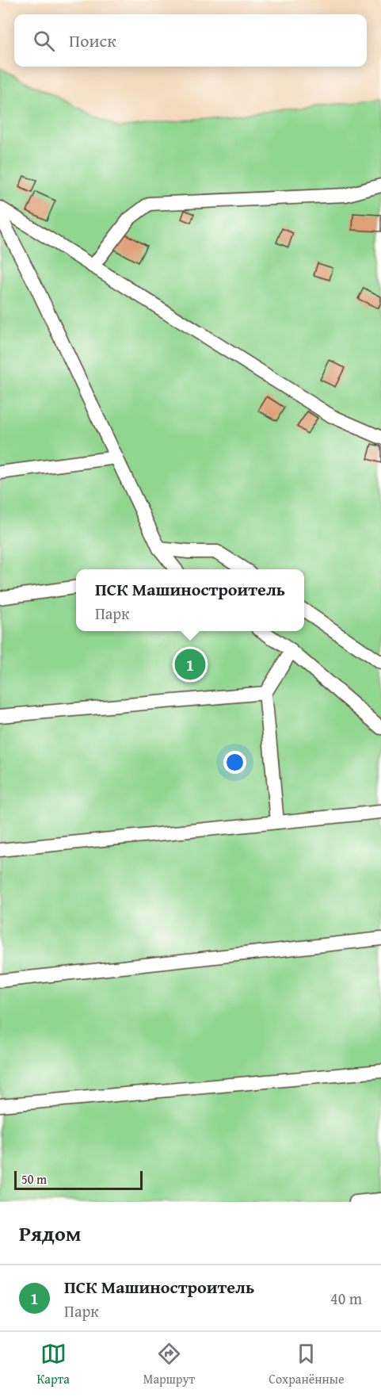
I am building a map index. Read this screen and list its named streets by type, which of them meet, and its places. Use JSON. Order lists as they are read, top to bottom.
{
  "scale_bar": "50 m",
  "page": {
    "search": "Поиск",
    "popup": ["ПСК Машиностроитель", "Парк"],
    "pins": "1",
    "scale": "50 m",
    "heading": "Рядом",
    "list": [
      {
        "mark": "1",
        "name": "ПСК Машиностроитель",
        "note": "Парк",
        "value": "40 m"
      }
    ],
    "nav": ["Карта", "Маршрут", "Сохранённые"]
  }
}
